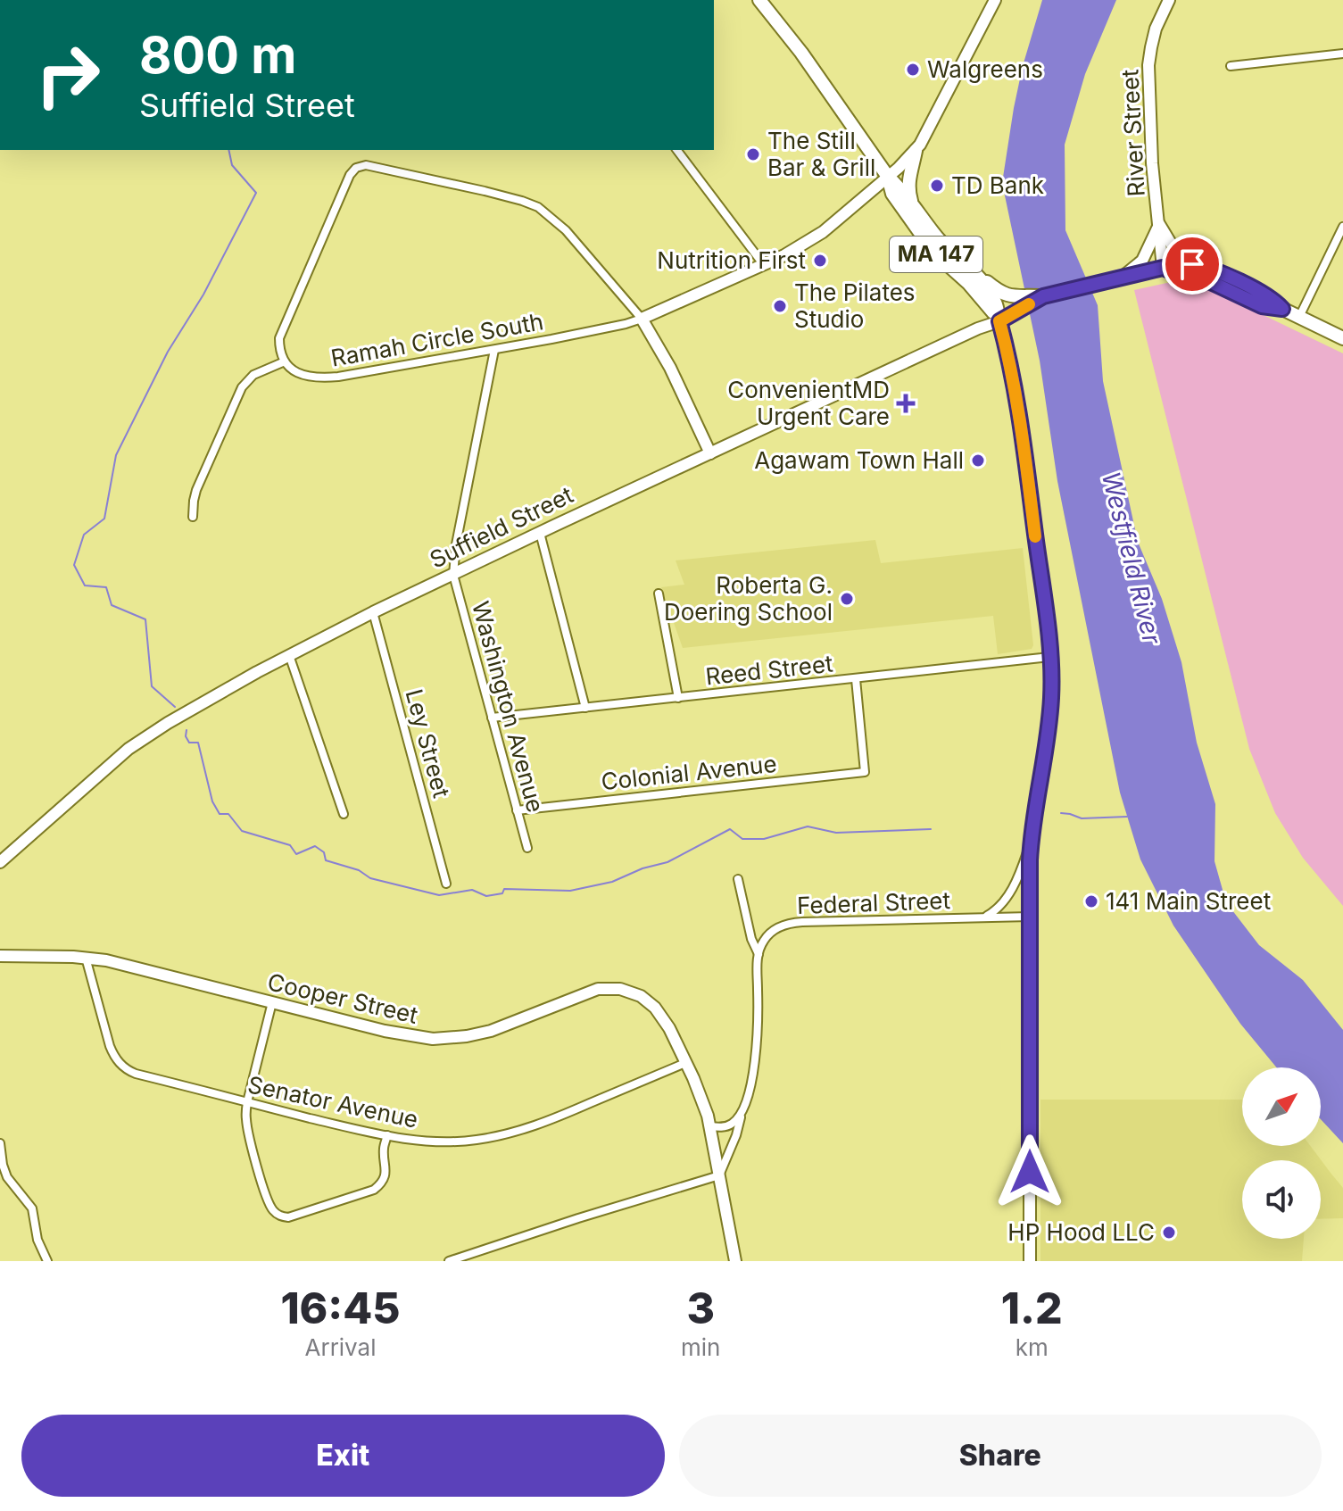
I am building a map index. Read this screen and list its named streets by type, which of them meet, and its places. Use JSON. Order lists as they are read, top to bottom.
{
  "streets": {
    "main road": [
      "River Street",
      "MA 147",
      "Suffield Street",
      "Cooper Street"
    ],
    "street": [
      "Ramah Circle South",
      "Reed Street",
      "Washington Avenue",
      "Ley Street",
      "Colonial Avenue",
      "Federal Street",
      "Senator Avenue"
    ]
  },
  "crossings": [
    ["River Street", "Suffield Street"],
    ["MA 147", "Suffield Street"],
    ["Suffield Street", "Washington Avenue"],
    ["Suffield Street", "Ley Street"],
    ["Reed Street", "Washington Avenue"],
    ["Reed Street", "Colonial Avenue"],
    ["Washington Avenue", "Colonial Avenue"],
    ["Cooper Street", "Senator Avenue"]
  ],
  "water": ["Westfield River"],
  "places": {
    "other": [
      "Walgreens",
      "The Still Bar & Grill",
      "TD Bank",
      "Nutrition First",
      "The Pilates Studio",
      "Agawam Town Hall",
      "Roberta G. Doering School",
      "141 Main Street",
      "HP Hood LLC"
    ],
    "health": ["ConvenientMD Urgent Care"]
  },
  "north": "top right",
  "page": {
    "turn": ["800 m", "Suffield Street"],
    "eta": [
      "16:45",
      "Arrival",
      "3",
      "min",
      "1.2",
      "km"
    ],
    "buttons": ["Exit", "Share"]
  }
}
